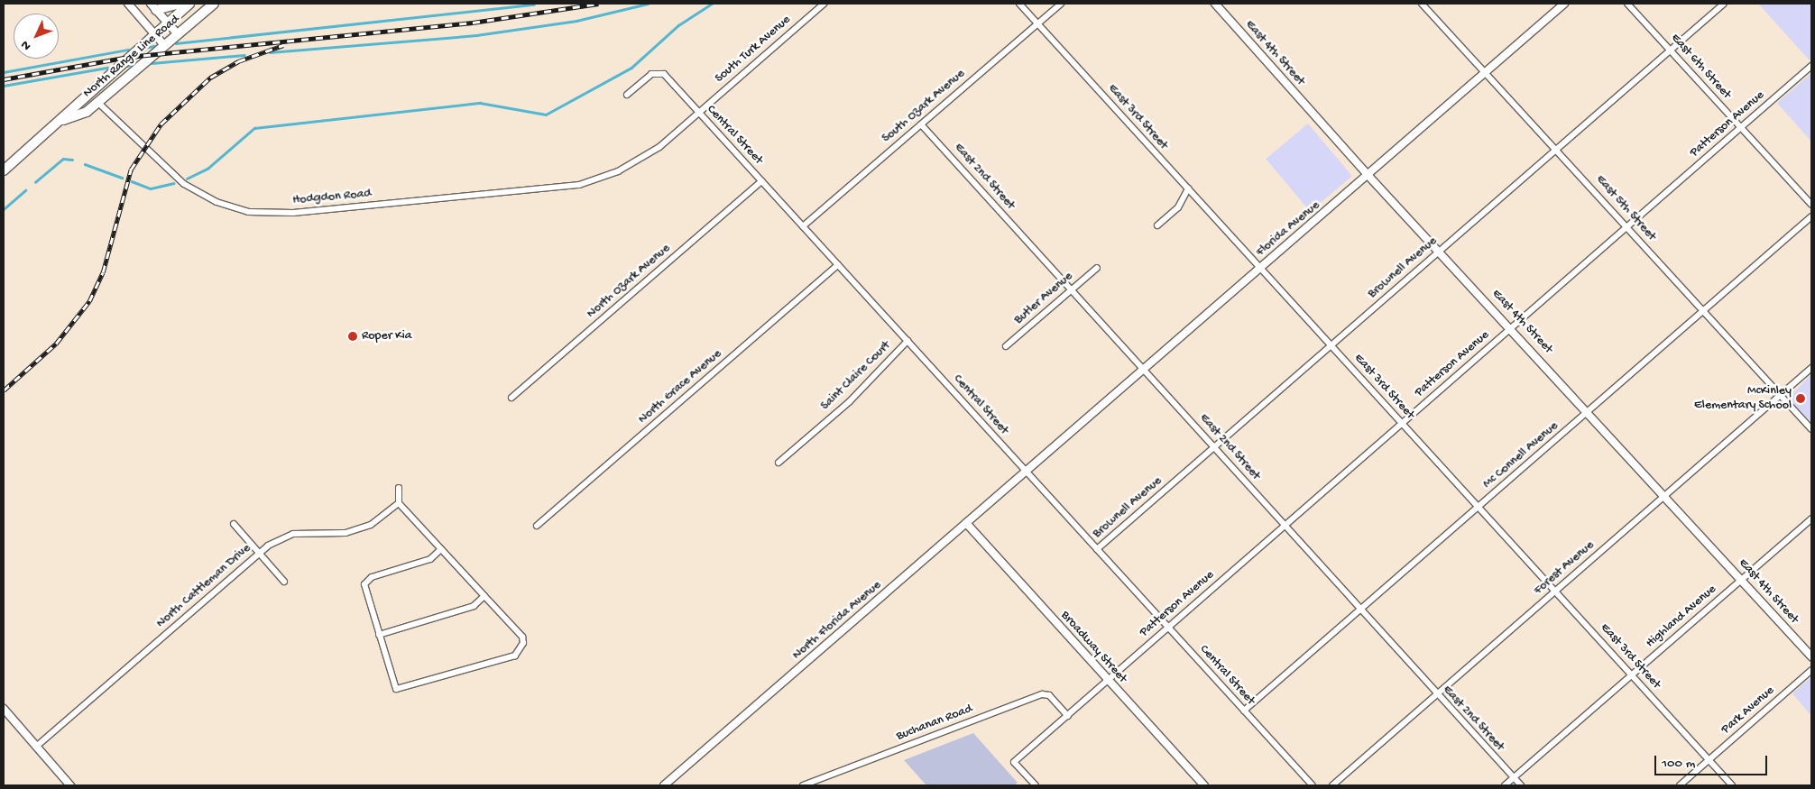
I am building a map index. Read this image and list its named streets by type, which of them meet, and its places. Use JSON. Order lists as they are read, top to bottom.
{
  "streets": {
    "main road": ["North Range Line Road"],
    "street": [
      "South Turk Avenue",
      "East 4th Street",
      "East 6th Street",
      "South Ozark Avenue",
      "East 3rd Street",
      "Patterson Avenue",
      "Central Street",
      "East 2nd Street",
      "Hodgdon Road",
      "East 5th Street",
      "Florida Avenue",
      "Brownell Avenue",
      "North Ozark Avenue",
      "Butler Avenue",
      "Saint Claire Court",
      "North Grace Avenue",
      "Mc Connell Avenue",
      "Forest Avenue",
      "North Cattleman Drive",
      "Highland Avenue",
      "North Florida Avenue",
      "Broadway Street",
      "Park Avenue",
      "Buchanan Road"
    ]
  },
  "crossings": [
    ["South Turk Avenue", "Central Street"],
    ["South Turk Avenue", "Hodgdon Road"],
    ["East 4th Street", "Patterson Avenue"],
    ["East 4th Street", "Florida Avenue"],
    ["East 4th Street", "Brownell Avenue"],
    ["East 4th Street", "Mc Connell Avenue"],
    ["East 4th Street", "Forest Avenue"],
    ["East 4th Street", "Highland Avenue"],
    ["North Range Line Road", "Hodgdon Road"],
    ["East 6th Street", "Patterson Avenue"],
    ["East 6th Street", "Brownell Avenue"],
    ["South Ozark Avenue", "East 3rd Street"],
    ["South Ozark Avenue", "Central Street"],
    ["South Ozark Avenue", "East 2nd Street"],
    ["East 3rd Street", "Patterson Avenue"],
    ["East 3rd Street", "Florida Avenue"],
    ["East 3rd Street", "Brownell Avenue"],
    ["East 3rd Street", "Mc Connell Avenue"],
    ["East 3rd Street", "Forest Avenue"],
    ["East 3rd Street", "Highland Avenue"],
    ["East 3rd Street", "Park Avenue"],
    ["Patterson Avenue", "Central Street"],
    ["Patterson Avenue", "East 2nd Street"],
    ["Patterson Avenue", "East 5th Street"],
    ["Patterson Avenue", "Broadway Street"],
    ["Patterson Avenue", "Buchanan Road"],
    ["Central Street", "Florida Avenue"],
    ["Central Street", "Brownell Avenue"],
    ["Central Street", "North Ozark Avenue"],
    ["Central Street", "Saint Claire Court"],
    ["Central Street", "North Grace Avenue"],
    ["Central Street", "Mc Connell Avenue"],
    ["Central Street", "North Florida Avenue"],
    ["East 2nd Street", "Florida Avenue"],
    ["East 2nd Street", "Brownell Avenue"],
    ["East 2nd Street", "Butler Avenue"],
    ["East 2nd Street", "Mc Connell Avenue"],
    ["East 2nd Street", "Forest Avenue"],
    ["East 2nd Street", "Highland Avenue"],
    ["East 5th Street", "Florida Avenue"],
    ["East 5th Street", "Brownell Avenue"],
    ["East 5th Street", "Mc Connell Avenue"],
    ["East 5th Street", "Forest Avenue"],
    ["Florida Avenue", "North Florida Avenue"],
    ["North Florida Avenue", "Broadway Street"]
  ],
  "places": ["Roper Kia", "McKinley Elementary School"],
  "scale_bar": "100 m",
  "north": "bottom left"
}
